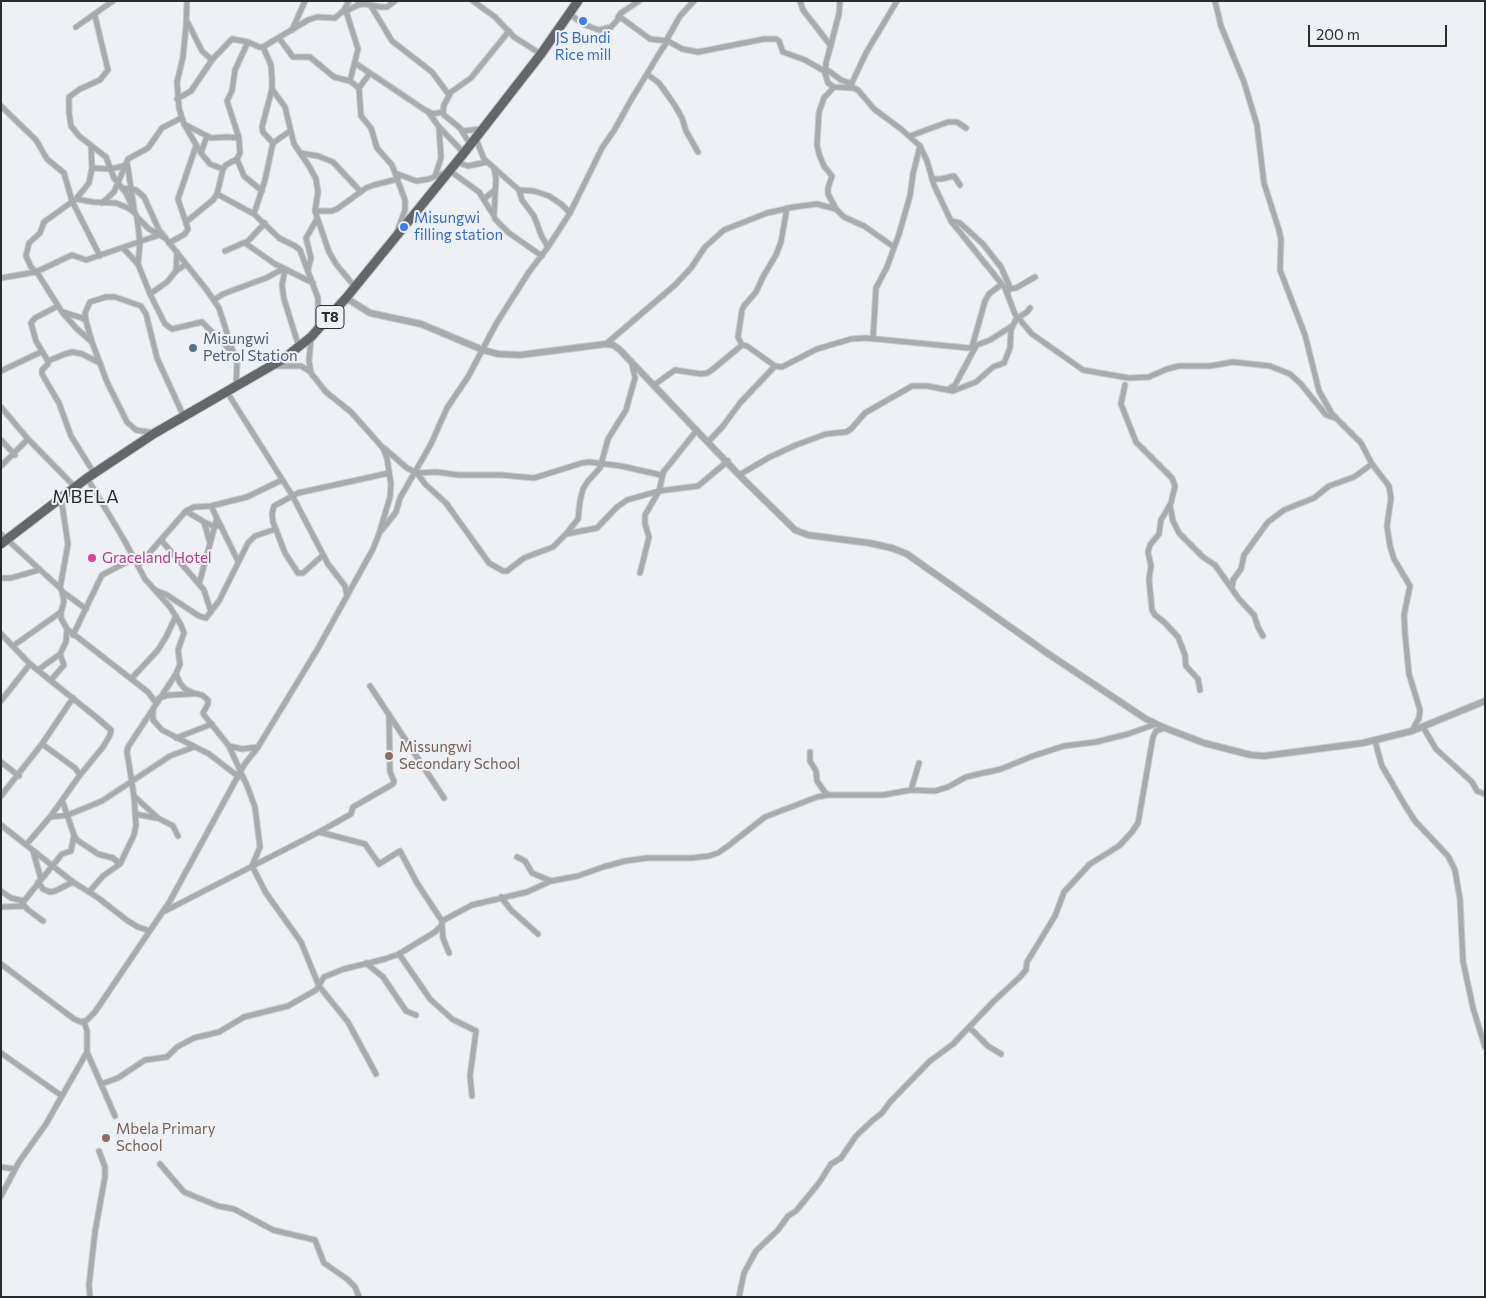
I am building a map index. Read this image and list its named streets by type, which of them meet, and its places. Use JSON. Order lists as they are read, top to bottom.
{
  "streets": {
    "highway": ["T8"]
  },
  "districts": ["MBELA"],
  "places": [
    "JS Bundi Rice mill",
    "Misungwi filling station",
    "Misungwi Petrol Station",
    "Graceland Hotel",
    "Missungwi Secondary School",
    "Mbela Primary School"
  ],
  "scale_bar": "200 m"
}
